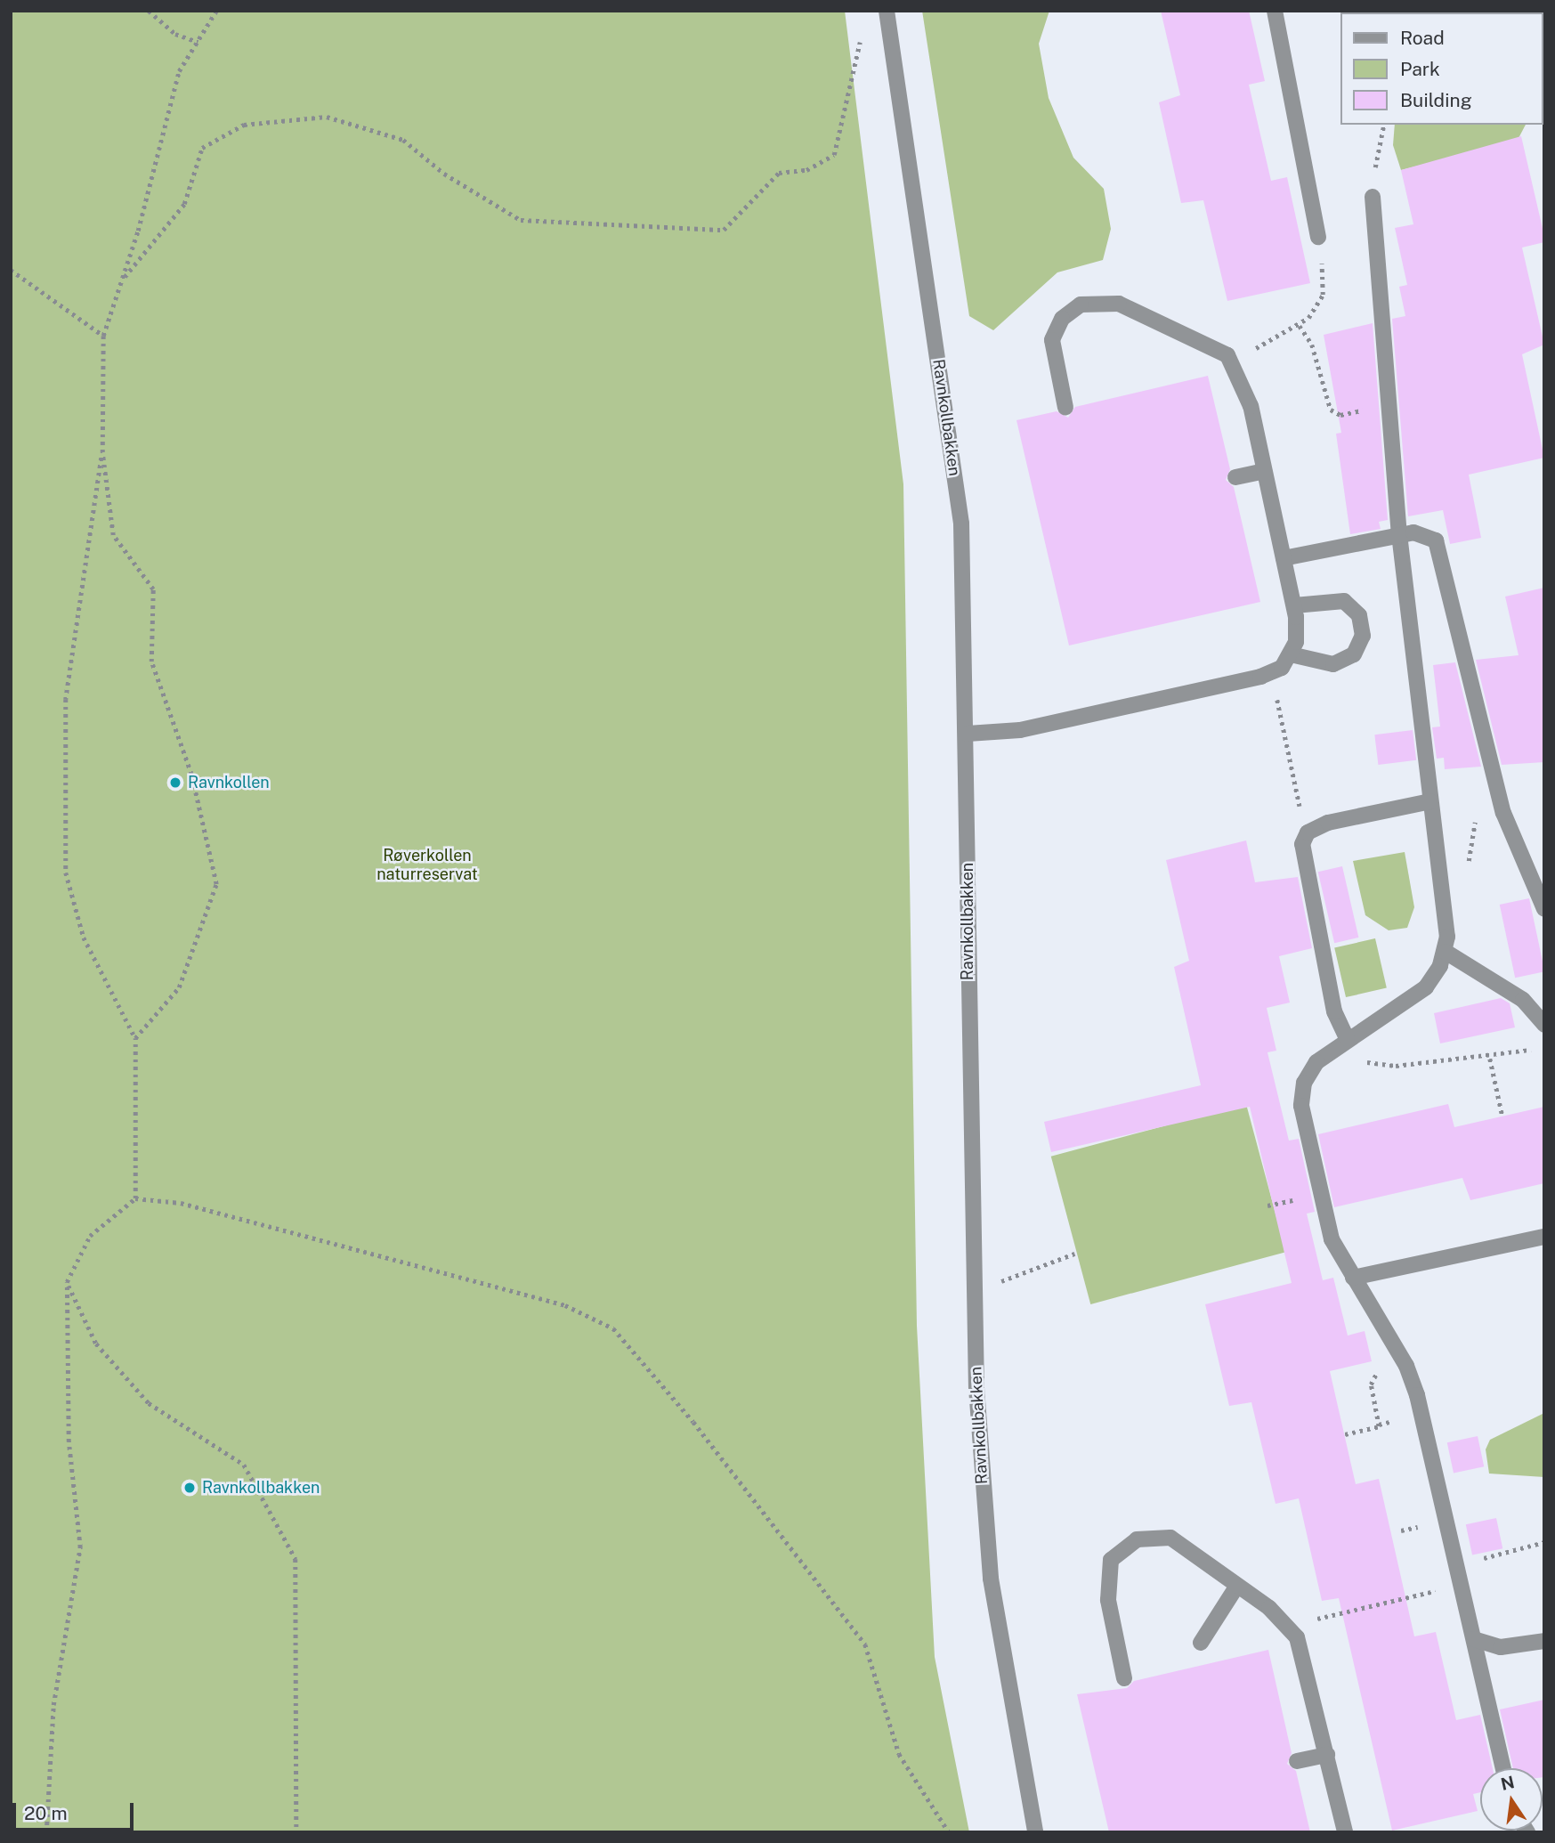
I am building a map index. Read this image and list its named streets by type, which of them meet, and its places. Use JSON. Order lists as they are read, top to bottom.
{
  "streets": {
    "street": ["Ravnkollbakken"]
  },
  "parks": ["Røverkollen naturreservat"],
  "places": ["Ravnkollen", "Ravnkollbakken"],
  "legend": ["Road", "Park", "Building"],
  "scale_bar": "20 m",
  "north": "top"
}
